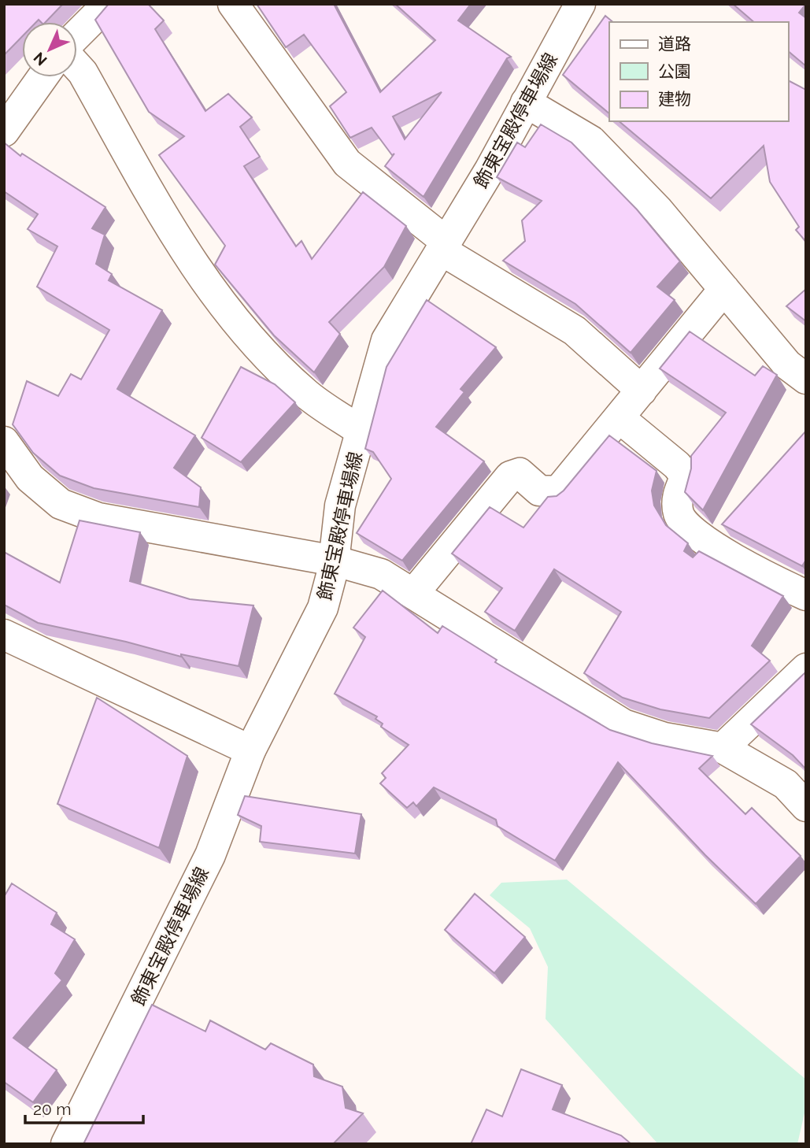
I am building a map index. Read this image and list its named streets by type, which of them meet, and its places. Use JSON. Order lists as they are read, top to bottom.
{
  "streets": {
    "street": ["飾東宝殿停車場線"]
  },
  "legend": ["道路", "公園", "建物"],
  "scale_bar": "20 m",
  "north": "bottom left"
}
